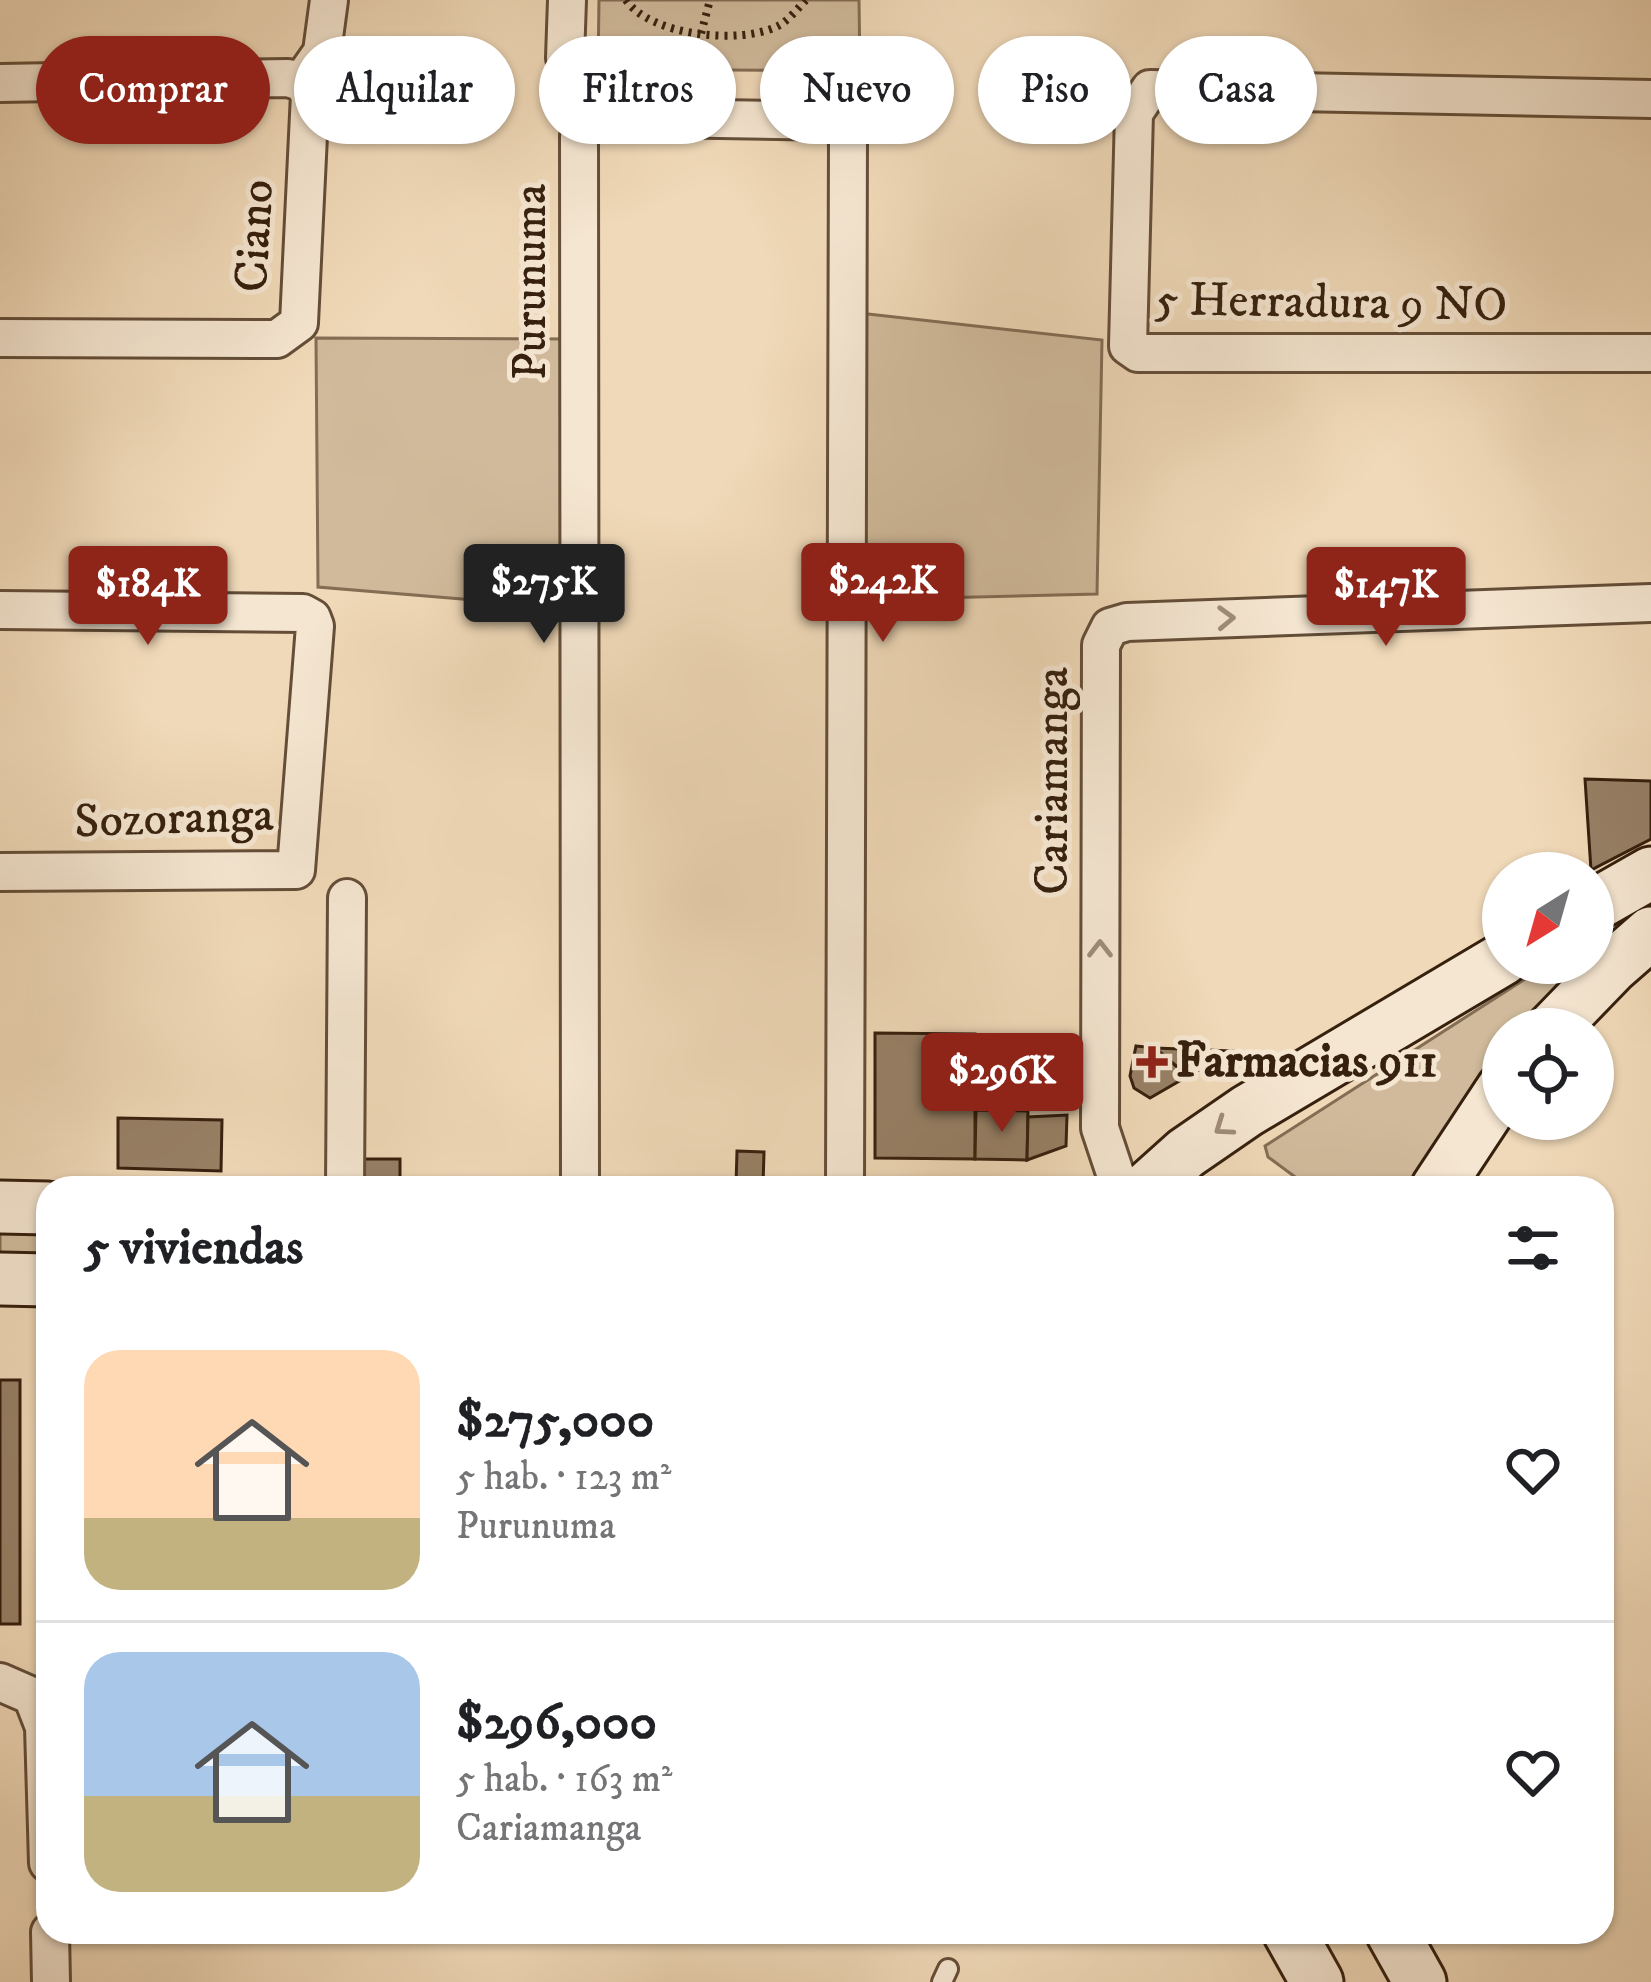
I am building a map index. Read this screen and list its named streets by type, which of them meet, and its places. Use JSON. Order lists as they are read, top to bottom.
{
  "streets": {
    "street": [
      "Ciano",
      "Purunuma",
      "5 Herradura 9 NO",
      "Cariamanga",
      "Sozoranga"
    ]
  },
  "places": {
    "health": ["Farmacias 911"]
  },
  "north": "bottom left",
  "page": {
    "chip": [
      "Comprar",
      "Alquilar",
      "Filtros",
      "Nuevo",
      "Piso",
      "Casa"
    ],
    "price": [
      "$242K",
      "$275K",
      "$184K",
      "$147K",
      "$296K"
    ],
    "heading": "5 viviendas",
    "list": [
      {
        "name": "$275,000",
        "note": "5 hab. · 123 m² · Purunuma"
      },
      {
        "name": "$296,000",
        "note": "5 hab. · 163 m² · Cariamanga"
      }
    ]
  }
}
